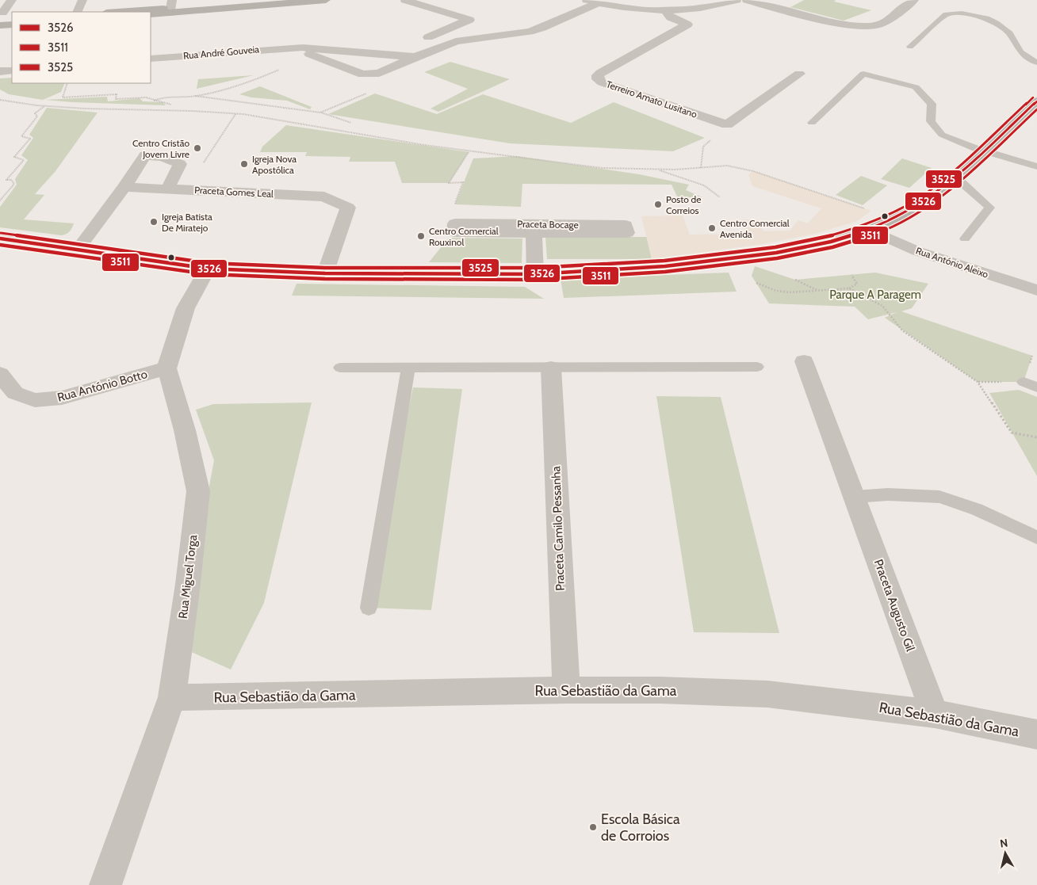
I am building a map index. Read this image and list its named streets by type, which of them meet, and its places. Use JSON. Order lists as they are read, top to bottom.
{
  "streets": {
    "street": [
      "Rua André Gouveia",
      "Terreiro Amato Lusitano",
      "Praceta Gomes Leal",
      "Praceta Bocage",
      "Rua António Aleixo",
      "Rua António Botto",
      "Praceta Camilo Pessanha",
      "Rua Miguel Torga",
      "Praceta Augusto Gil",
      "Rua Sebastião da Gama"
    ]
  },
  "crossings": [
    ["Rua António Botto", "Rua Miguel Torga"],
    ["Praceta Camilo Pessanha", "Rua Sebastião da Gama"],
    ["Rua Miguel Torga", "Rua Sebastião da Gama"],
    ["Praceta Augusto Gil", "Rua Sebastião da Gama"]
  ],
  "parks": ["Parque A Paragem"],
  "places": [
    "Centro Cristão Jovem Livre",
    "Igreja Nova Apostólica",
    "Posto de Correios",
    "Igreja Batista De Miratejo",
    "Centro Comercial Avenida",
    "Centro Comercial Rouxinol",
    "Escola Básica de Corroios"
  ],
  "lines": ["transit line 3525", "transit line 3526", "transit line 3511"],
  "legend": ["3526", "3511", "3525"],
  "north": "top"
}
